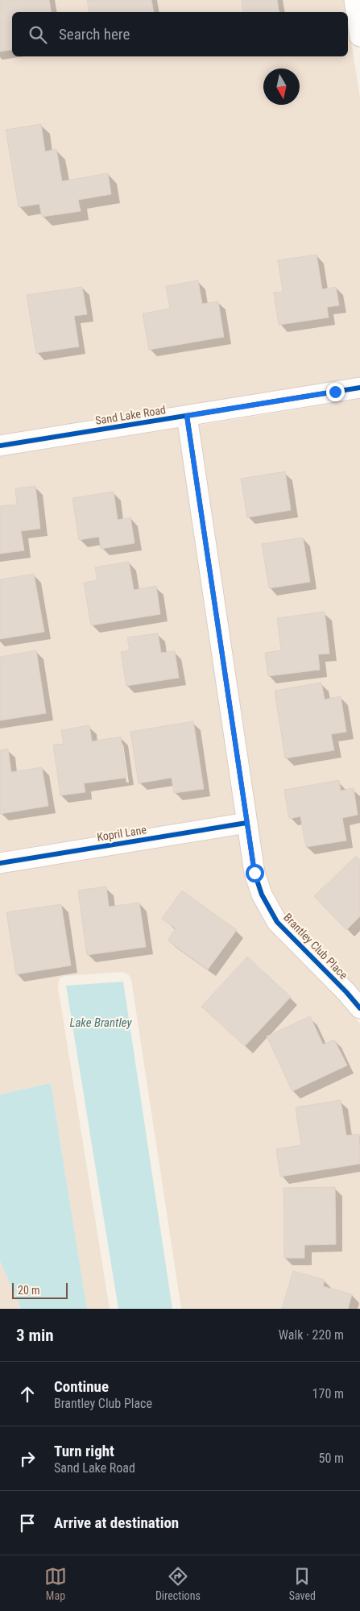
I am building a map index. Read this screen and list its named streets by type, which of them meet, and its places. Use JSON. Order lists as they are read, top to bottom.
{
  "streets": {
    "street": ["Sand Lake Road", "Kopril Lane", "Brantley Club Place"]
  },
  "crossings": [
    ["Sand Lake Road", "Brantley Club Place"],
    ["Kopril Lane", "Brantley Club Place"]
  ],
  "water": ["Lake Brantley"],
  "scale_bar": "20 m",
  "north": "bottom",
  "page": {
    "search": "Search here",
    "scale": "20 m",
    "heading": ["3 min", "Walk · 220 m"],
    "list": [
      ["Continue", "Brantley Club Place", "170 m"],
      ["Turn right", "Sand Lake Road", "50 m"],
      "Arrive at destination"
    ],
    "nav": ["Map", "Directions", "Saved"]
  }
}
